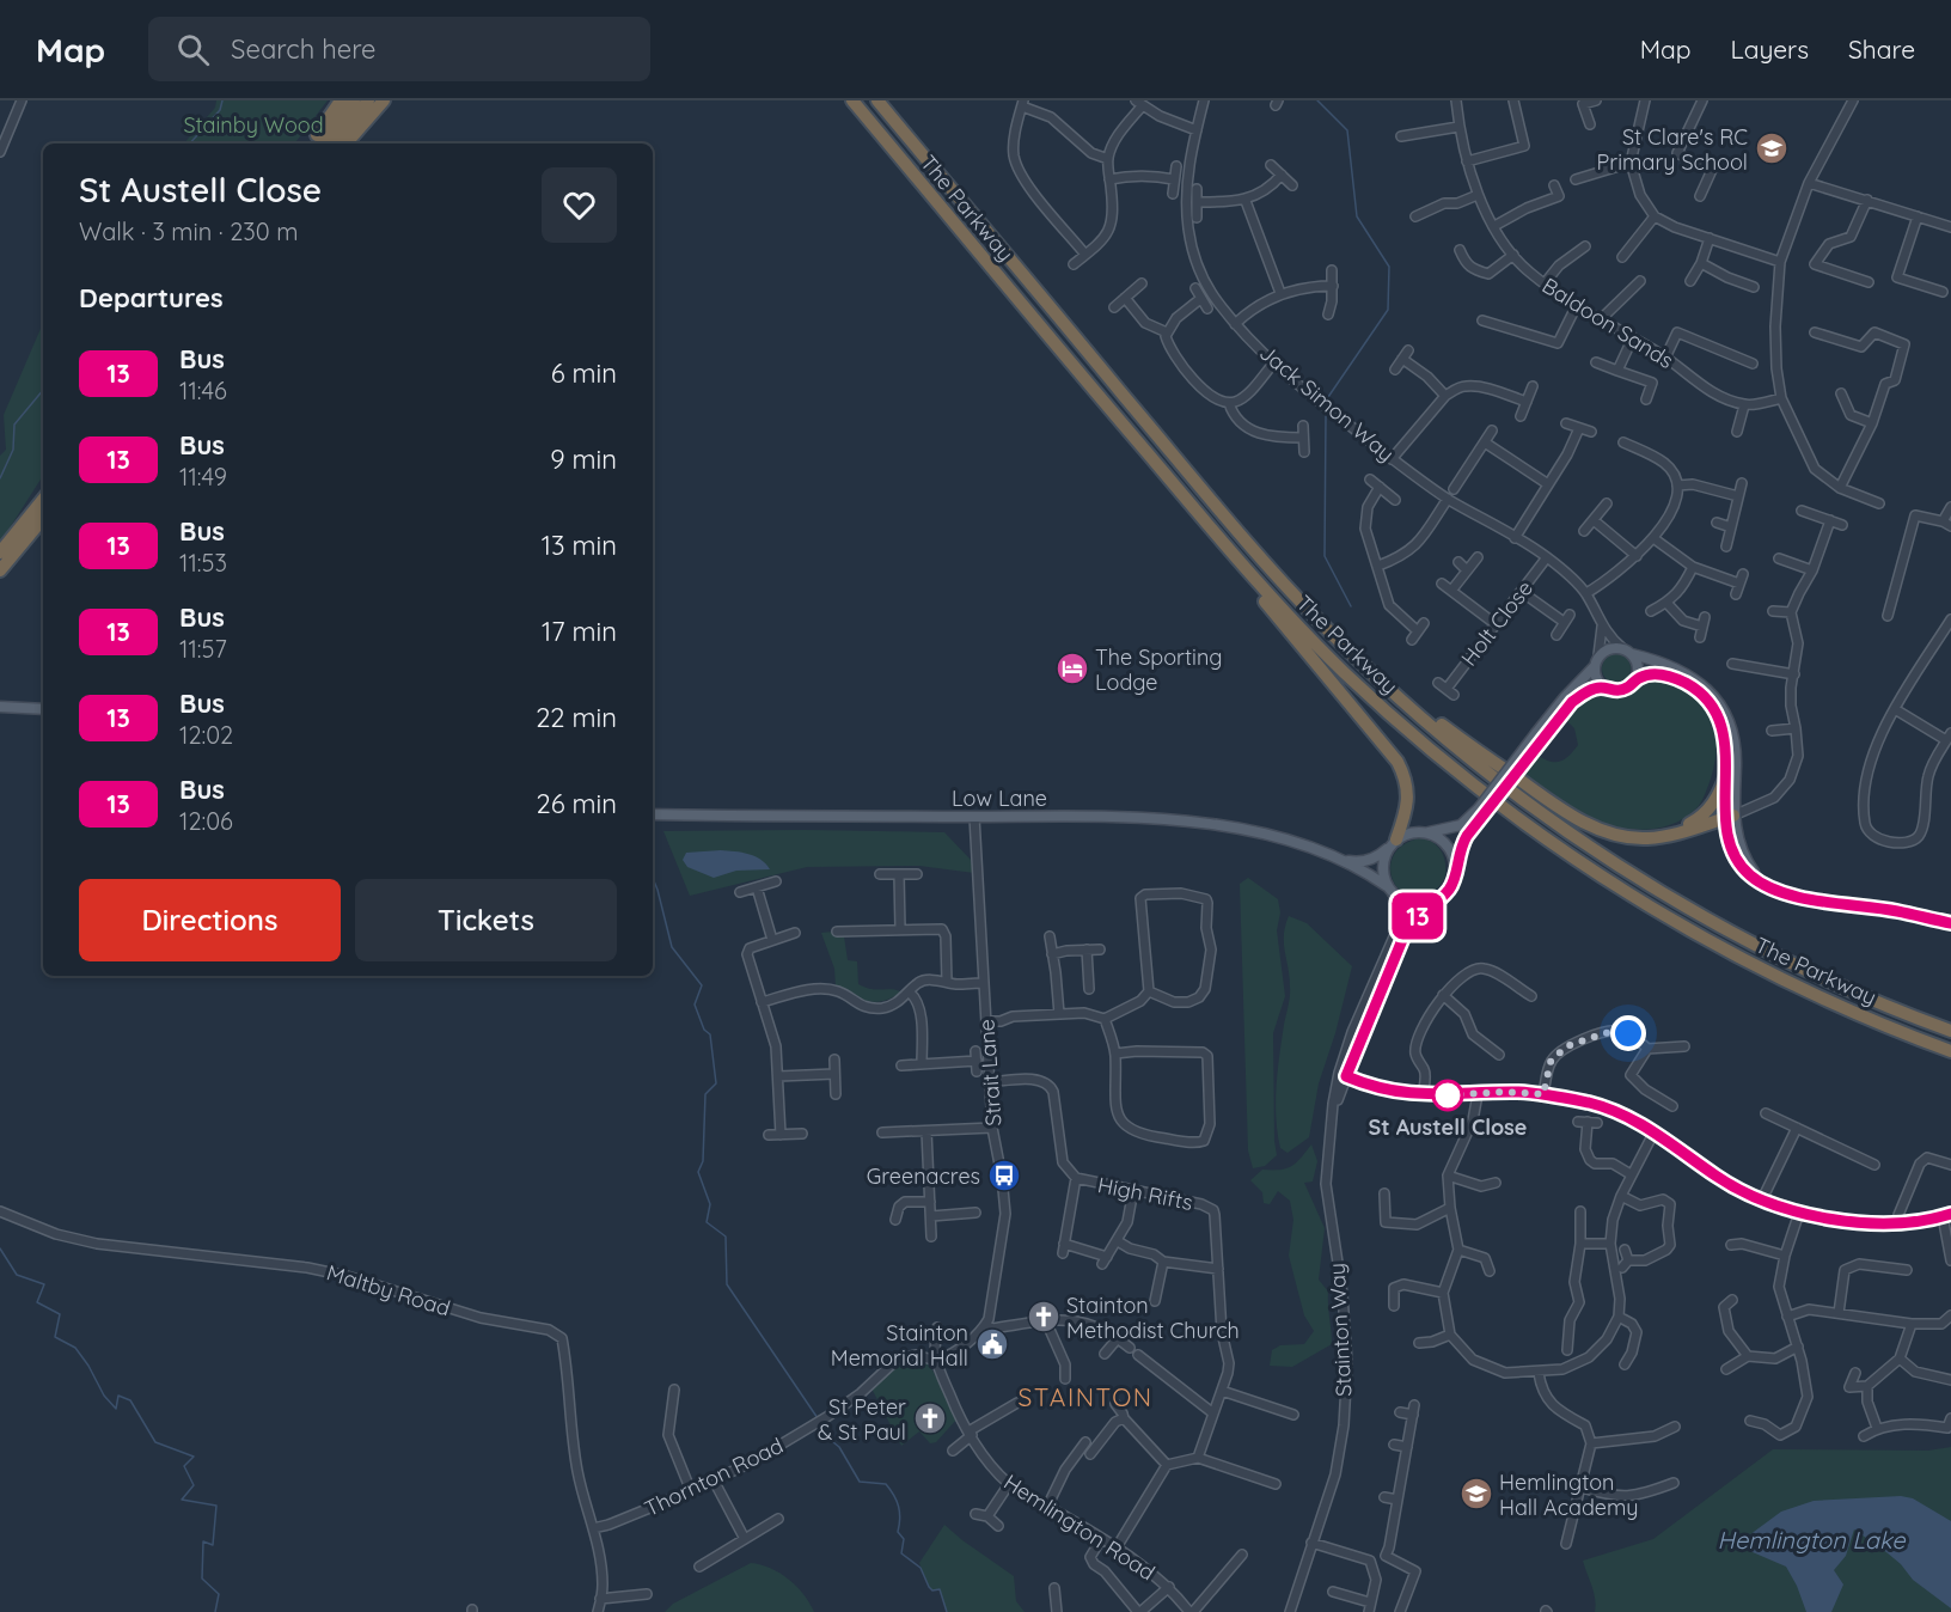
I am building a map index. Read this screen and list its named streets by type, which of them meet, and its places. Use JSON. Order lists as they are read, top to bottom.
{
  "streets": {
    "highway": ["The Parkway"],
    "main road": ["Low Lane"],
    "street": [
      "Baldoon Sands",
      "Jack Simon Way",
      "Holt Close",
      "Strait Lane",
      "High Rifts",
      "Maltby Road",
      "Stainton Way",
      "Thornton Road",
      "Hemlington Road"
    ]
  },
  "crossings": [
    ["Jack Simon Way", "Holt Close"],
    ["Low Lane", "Strait Lane"],
    ["Low Lane", "Stainton Way"],
    ["Strait Lane", "High Rifts"],
    ["Maltby Road", "Thornton Road"],
    ["Thornton Road", "Hemlington Road"]
  ],
  "districts": ["STAINTON"],
  "water": ["Hemlington Lake"],
  "parks": ["Stainby Wood"],
  "places": {
    "school or university": ["St Clare's RC Primary School", "Hemlington Hall Academy"],
    "hotel": ["The Sporting Lodge"],
    "other": ["St Austell Close"],
    "bus stop": ["Greenacres"],
    "church": ["Stainton Methodist Church", "St Peter & St Paul"],
    "public building": ["Stainton Memorial Hall"]
  },
  "lines": ["bus line 13"],
  "page": {
    "header": "Map",
    "search": "Search here",
    "nav": ["Map", "Layers", "Share"],
    "on_map": "13",
    "heading": [
      ["St Austell Close", "Walk · 3 min · 230 m"],
      "Departures"
    ],
    "list": [
      {
        "mark": "13",
        "name": "Bus",
        "note": "11:46",
        "value": "6 min"
      },
      {
        "mark": "13",
        "name": "Bus",
        "note": "11:49",
        "value": "9 min"
      },
      {
        "mark": "13",
        "name": "Bus",
        "note": "11:53",
        "value": "13 min"
      },
      {
        "mark": "13",
        "name": "Bus",
        "note": "11:57",
        "value": "17 min"
      },
      {
        "mark": "13",
        "name": "Bus",
        "note": "12:02",
        "value": "22 min"
      },
      {
        "mark": "13",
        "name": "Bus",
        "note": "12:06",
        "value": "26 min"
      }
    ],
    "buttons": ["Directions", "Tickets"]
  }
}
